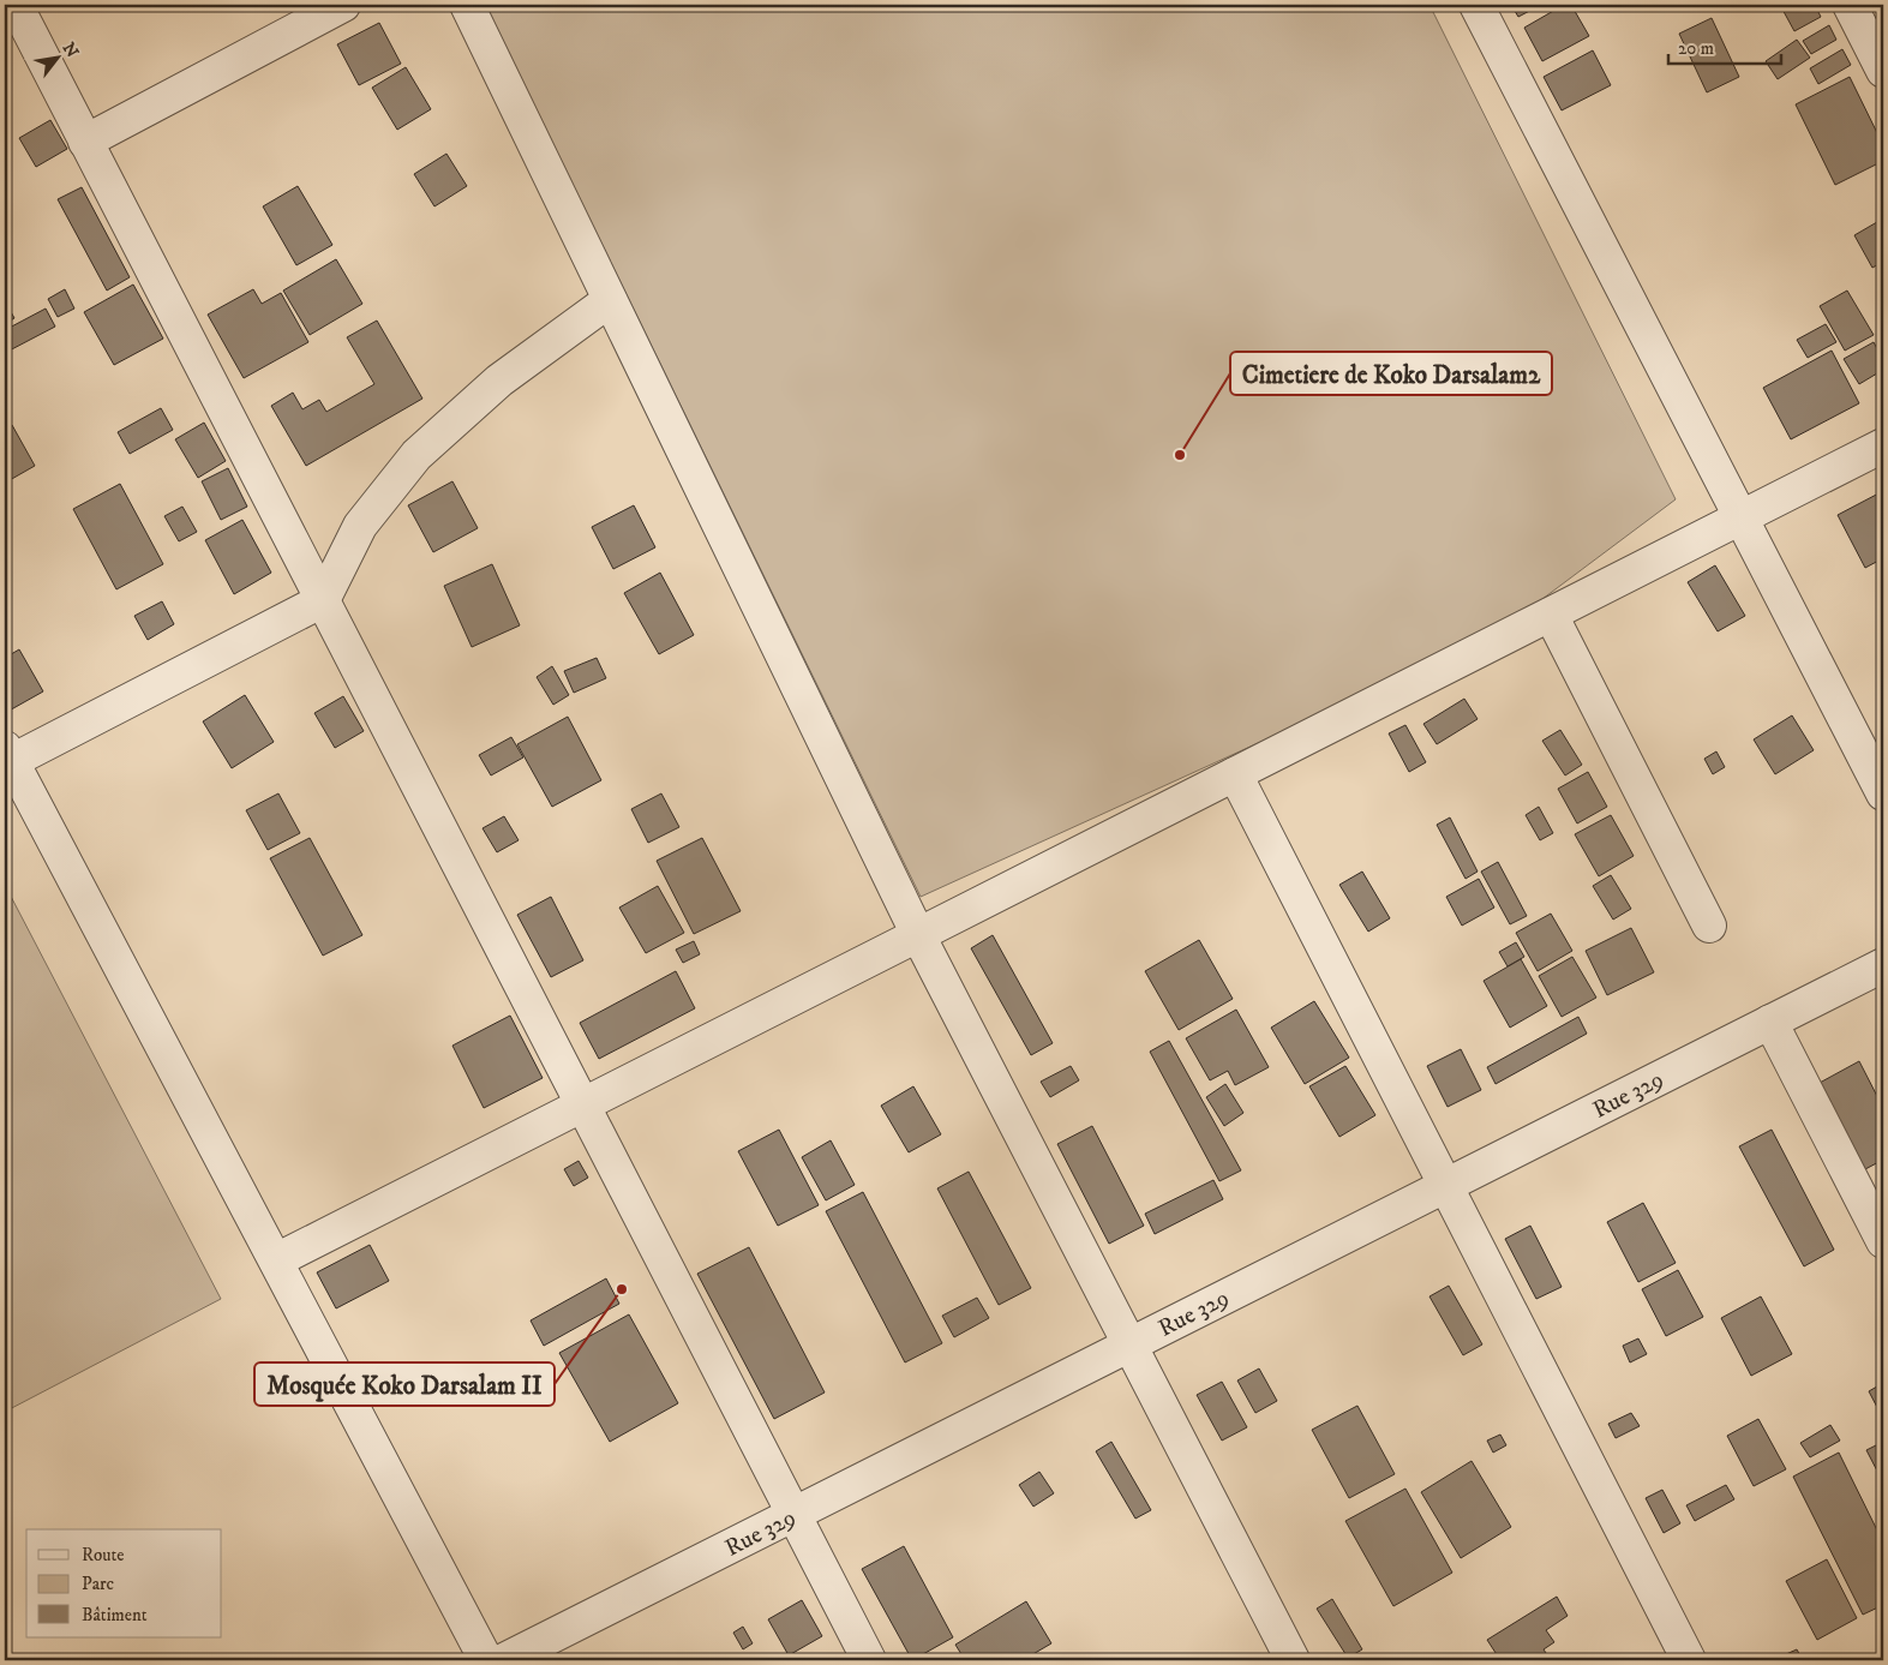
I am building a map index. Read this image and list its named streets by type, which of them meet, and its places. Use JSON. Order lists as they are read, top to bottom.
{
  "streets": {
    "street": ["Rue 329"]
  },
  "places": ["Cimetiere de Koko Darsalam2", "Mosquée Koko Darsalam II"],
  "legend": ["Route", "Parc", "Bâtiment"],
  "scale_bar": "20 m",
  "north": "top right"
}
